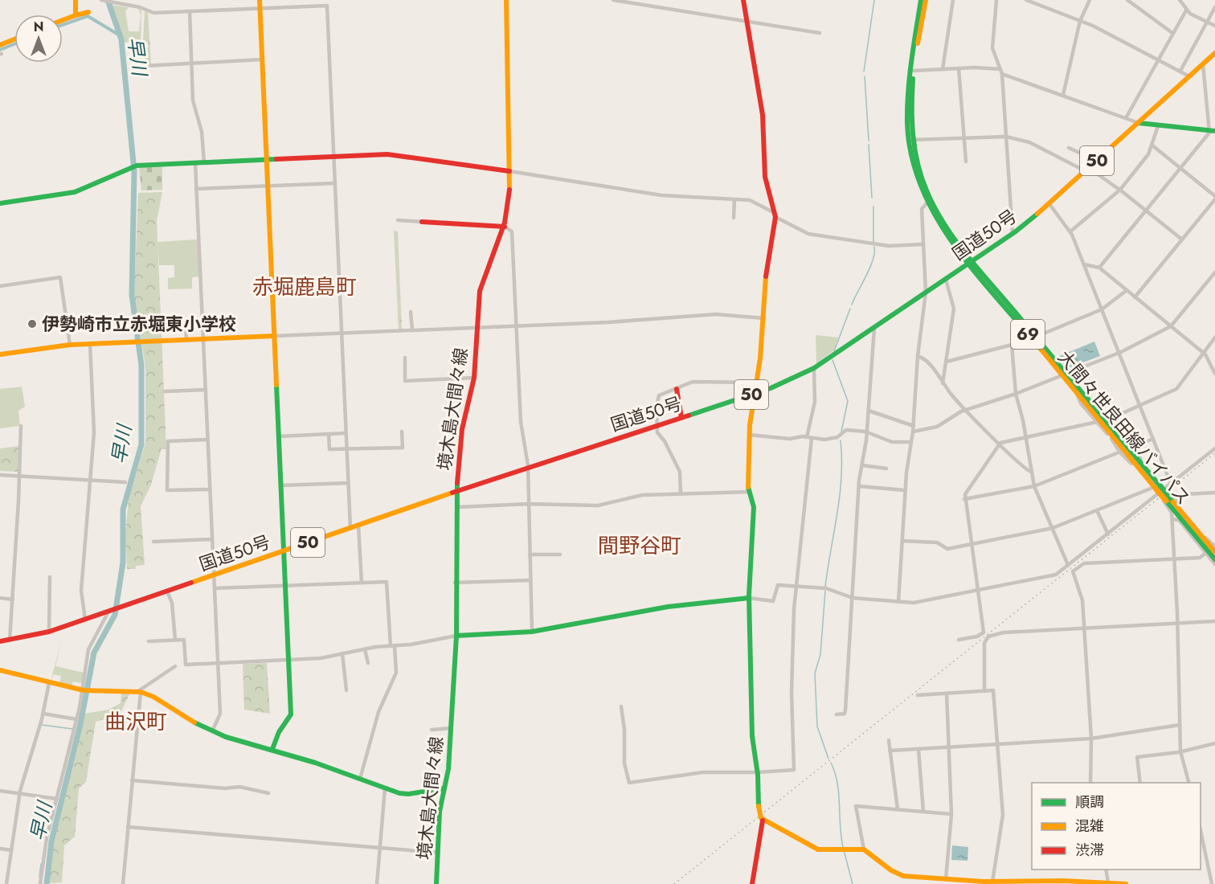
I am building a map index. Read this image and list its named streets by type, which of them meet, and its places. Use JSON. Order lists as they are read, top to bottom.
{
  "streets": {
    "main road": [
      "50",
      "国道50号",
      "69",
      "境木島大間々線",
      "大間々世良田線バイパス"
    ]
  },
  "crossings": [
    ["国道50号", "境木島大間々線"],
    ["国道50号", "大間々世良田線バイパス"]
  ],
  "districts": ["赤堀鹿島町", "間野谷町", "曲沢町"],
  "water": ["早川"],
  "places": ["伊勢崎市立赤堀東小学校"],
  "legend": ["順調", "混雑", "渋滞"],
  "north": "top"
}
